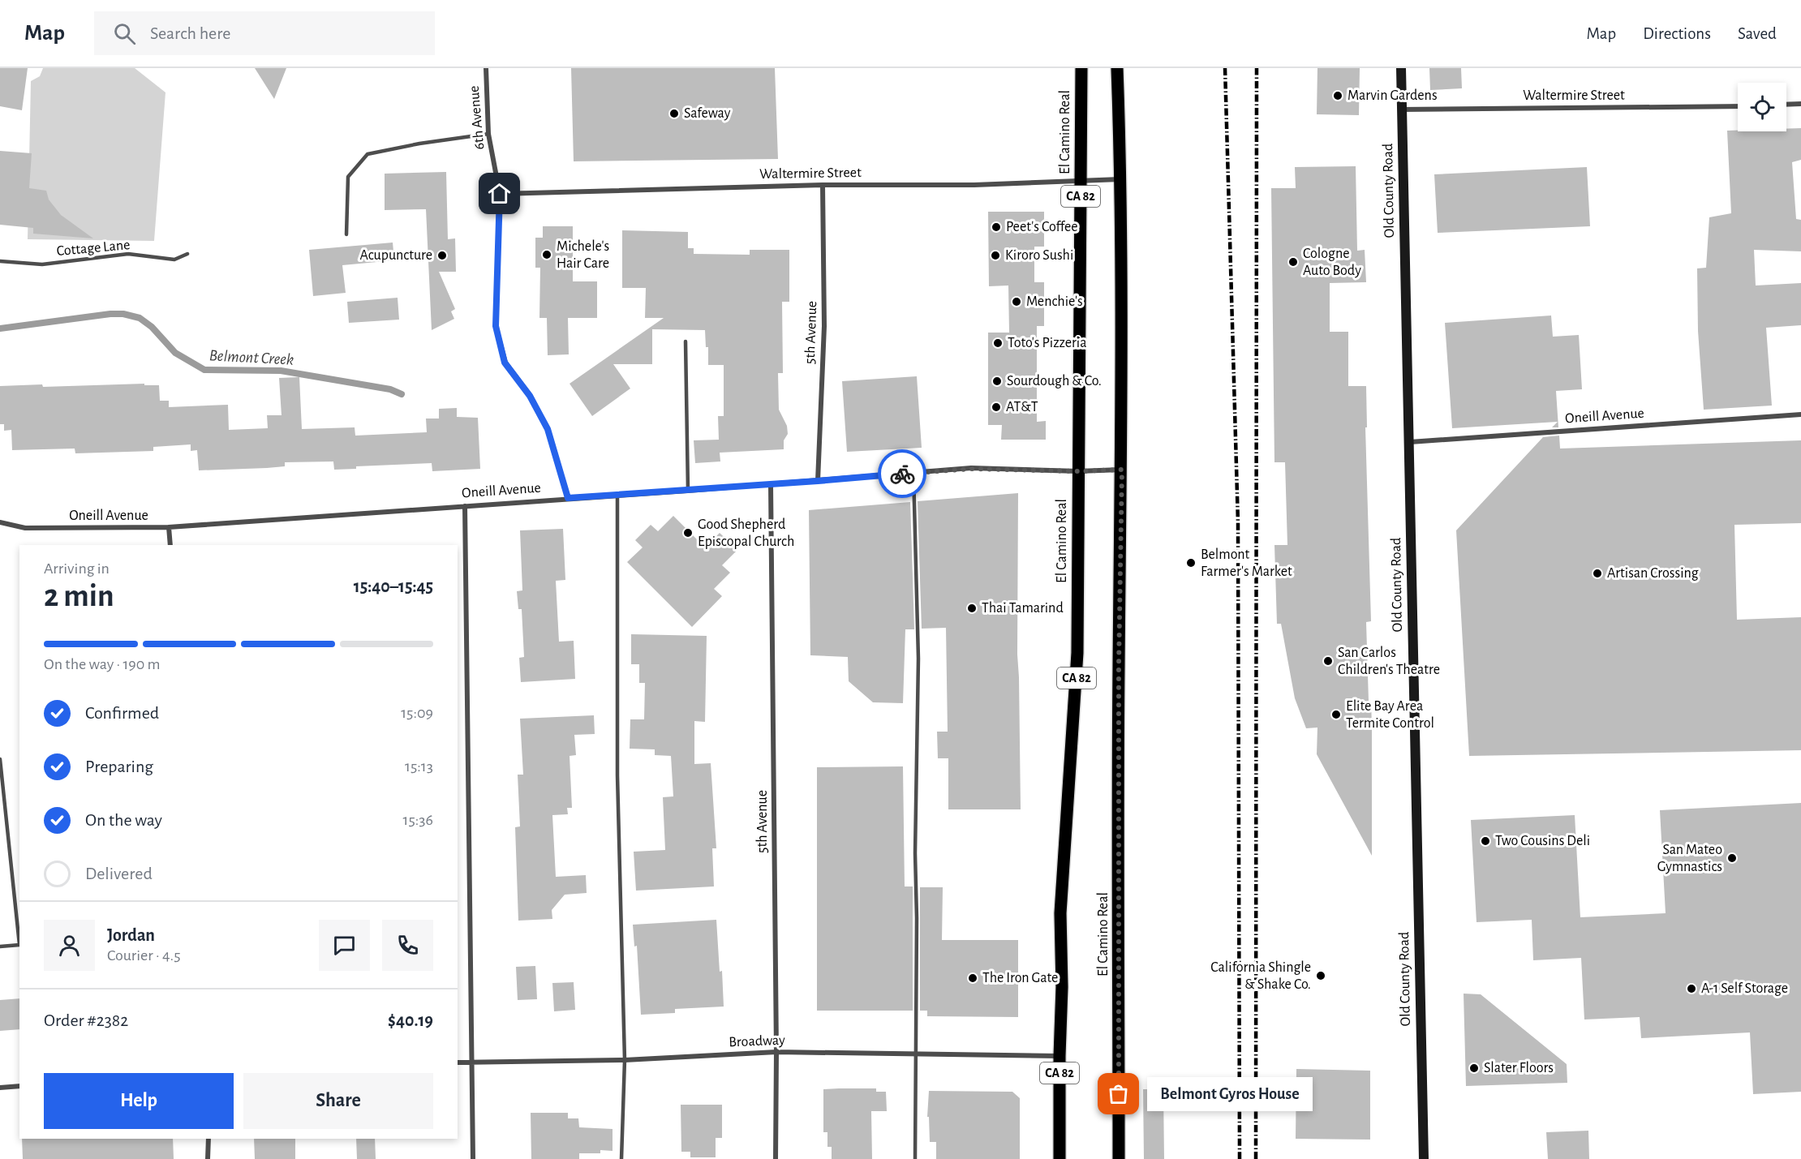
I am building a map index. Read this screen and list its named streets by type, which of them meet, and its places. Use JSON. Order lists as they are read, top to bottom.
{
  "streets": {
    "main road": ["El Camino Real", "Old County Road", "CA 82"],
    "street": [
      "Waltermire Street",
      "6th Avenue",
      "5th Avenue",
      "Oneill Avenue",
      "Broadway"
    ],
    "lane": ["Cottage Lane"]
  },
  "crossings": [
    ["Waltermire Street", "6th Avenue"],
    ["Waltermire Street", "El Camino Real"],
    ["Waltermire Street", "Old County Road"],
    ["Waltermire Street", "5th Avenue"],
    ["6th Avenue", "Oneill Avenue"],
    ["El Camino Real", "Oneill Avenue"],
    ["El Camino Real", "Broadway"],
    ["Old County Road", "Oneill Avenue"],
    ["5th Avenue", "Oneill Avenue"],
    ["5th Avenue", "Broadway"]
  ],
  "water": ["Belmont Creek"],
  "places": [
    "Marvin Gardens",
    "Safeway",
    "Peet's Coffee",
    "Michele's Hair Care",
    "Acupuncture",
    "Kiroro Sushi",
    "Cologne Auto Body",
    "Menchie's",
    "Toto's Pizzeria",
    "Sourdough & Co.",
    "AT&T",
    "Good Shepherd Episcopal Church",
    "Belmont Farmer's Market",
    "Artisan Crossing",
    "Thai Tamarind",
    "San Carlos Children's Theatre",
    "Elite Bay Area Termite Control",
    "Two Cousins Deli",
    "San Mateo Gymnastics",
    "California Shingle & Shake Co.",
    "The Iron Gate",
    "A-1 Self Storage",
    "Slater Floors",
    "Belmont Gyros House"
  ],
  "page": {
    "header": "Map",
    "search": "Search here",
    "nav": ["Map", "Directions", "Saved"],
    "heading": ["2 min", "Arriving in", "15:40–15:45"],
    "panel": [
      "Jordan",
      "Courier · 4.5",
      "Order #2382",
      "$40.19"
    ],
    "bar": "On the way · 190 m",
    "list": [
      ["Confirmed", "15:09"],
      ["Preparing", "15:13"],
      ["On the way", "15:36"],
      "Delivered"
    ],
    "buttons": ["Help", "Share"],
    "bubble": "Belmont Gyros House"
  }
}
